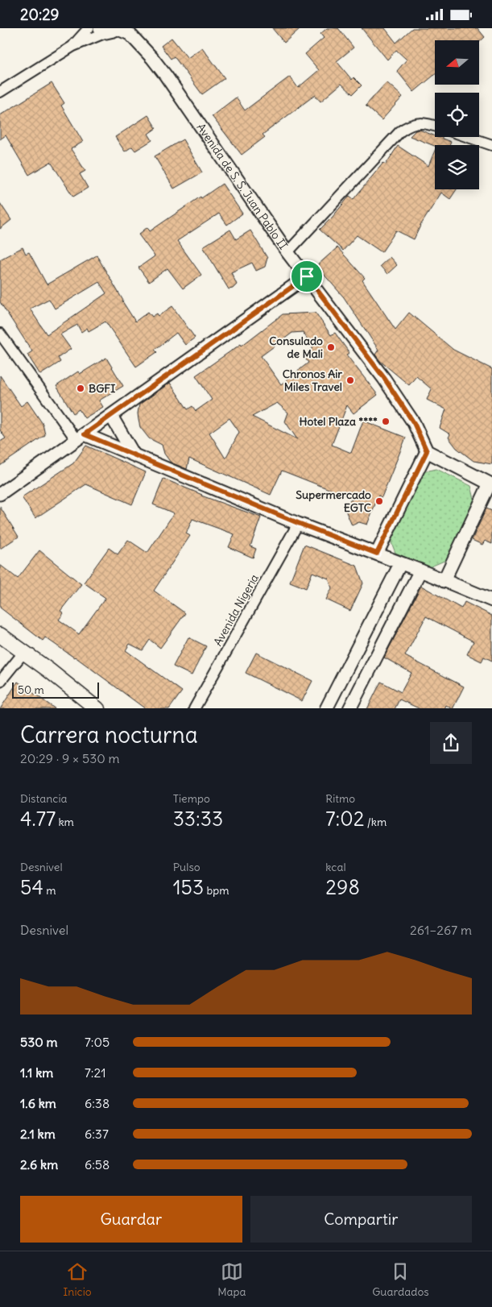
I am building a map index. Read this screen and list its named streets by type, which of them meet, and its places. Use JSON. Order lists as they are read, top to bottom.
{
  "streets": {
    "street": ["Avenida de S. S. Juan Pablo II", "Avenida Nigeria"]
  },
  "places": [
    "Consulado de Mali",
    "Chronos Air Miles Travel",
    "BGFI",
    "Hotel Plaza ****",
    "Supermercado EGTC"
  ],
  "scale_bar": "50 m",
  "north": "left",
  "page": {
    "status": "20:29",
    "scale": "50 m",
    "heading": ["Carrera nocturna", "20:29 · 9 × 530 m"],
    "stats": [
      ["Distancia", "4.77 km"],
      ["Tiempo", "33:33"],
      ["Ritmo", "7:02 /km"],
      ["Desnivel", "54 m"],
      ["Pulso", "153 bpm"],
      ["kcal", "298"]
    ],
    "chart": ["Desnivel", "261–267 m"],
    "list": [
      {
        "name": "530 m",
        "note": "7:05"
      },
      {
        "name": "1.1 km",
        "note": "7:21"
      },
      {
        "name": "1.6 km",
        "note": "6:38"
      },
      {
        "name": "2.1 km",
        "note": "6:37"
      },
      {
        "name": "2.6 km",
        "note": "6:58"
      }
    ],
    "buttons": ["Guardar", "Compartir"],
    "tabs": ["Inicio", "Mapa", "Guardados"]
  }
}
